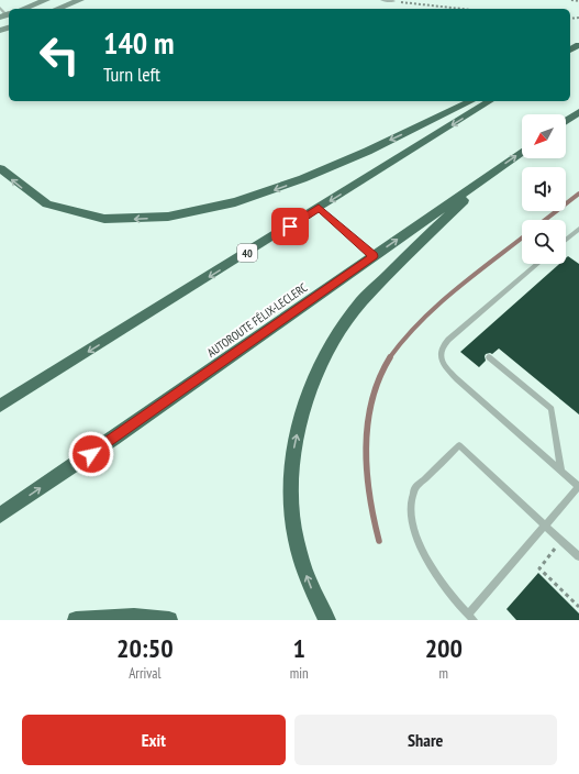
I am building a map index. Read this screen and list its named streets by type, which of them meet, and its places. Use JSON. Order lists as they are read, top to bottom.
{
  "streets": {
    "highway": ["40", "AUTOROUTE FÉLIX-LECLERC"]
  },
  "north": "bottom left",
  "page": {
    "turn": ["140 m", "Turn left"],
    "eta": [
      "20:50",
      "Arrival",
      "1",
      "min",
      "200",
      "m"
    ],
    "buttons": ["Exit", "Share"]
  }
}
